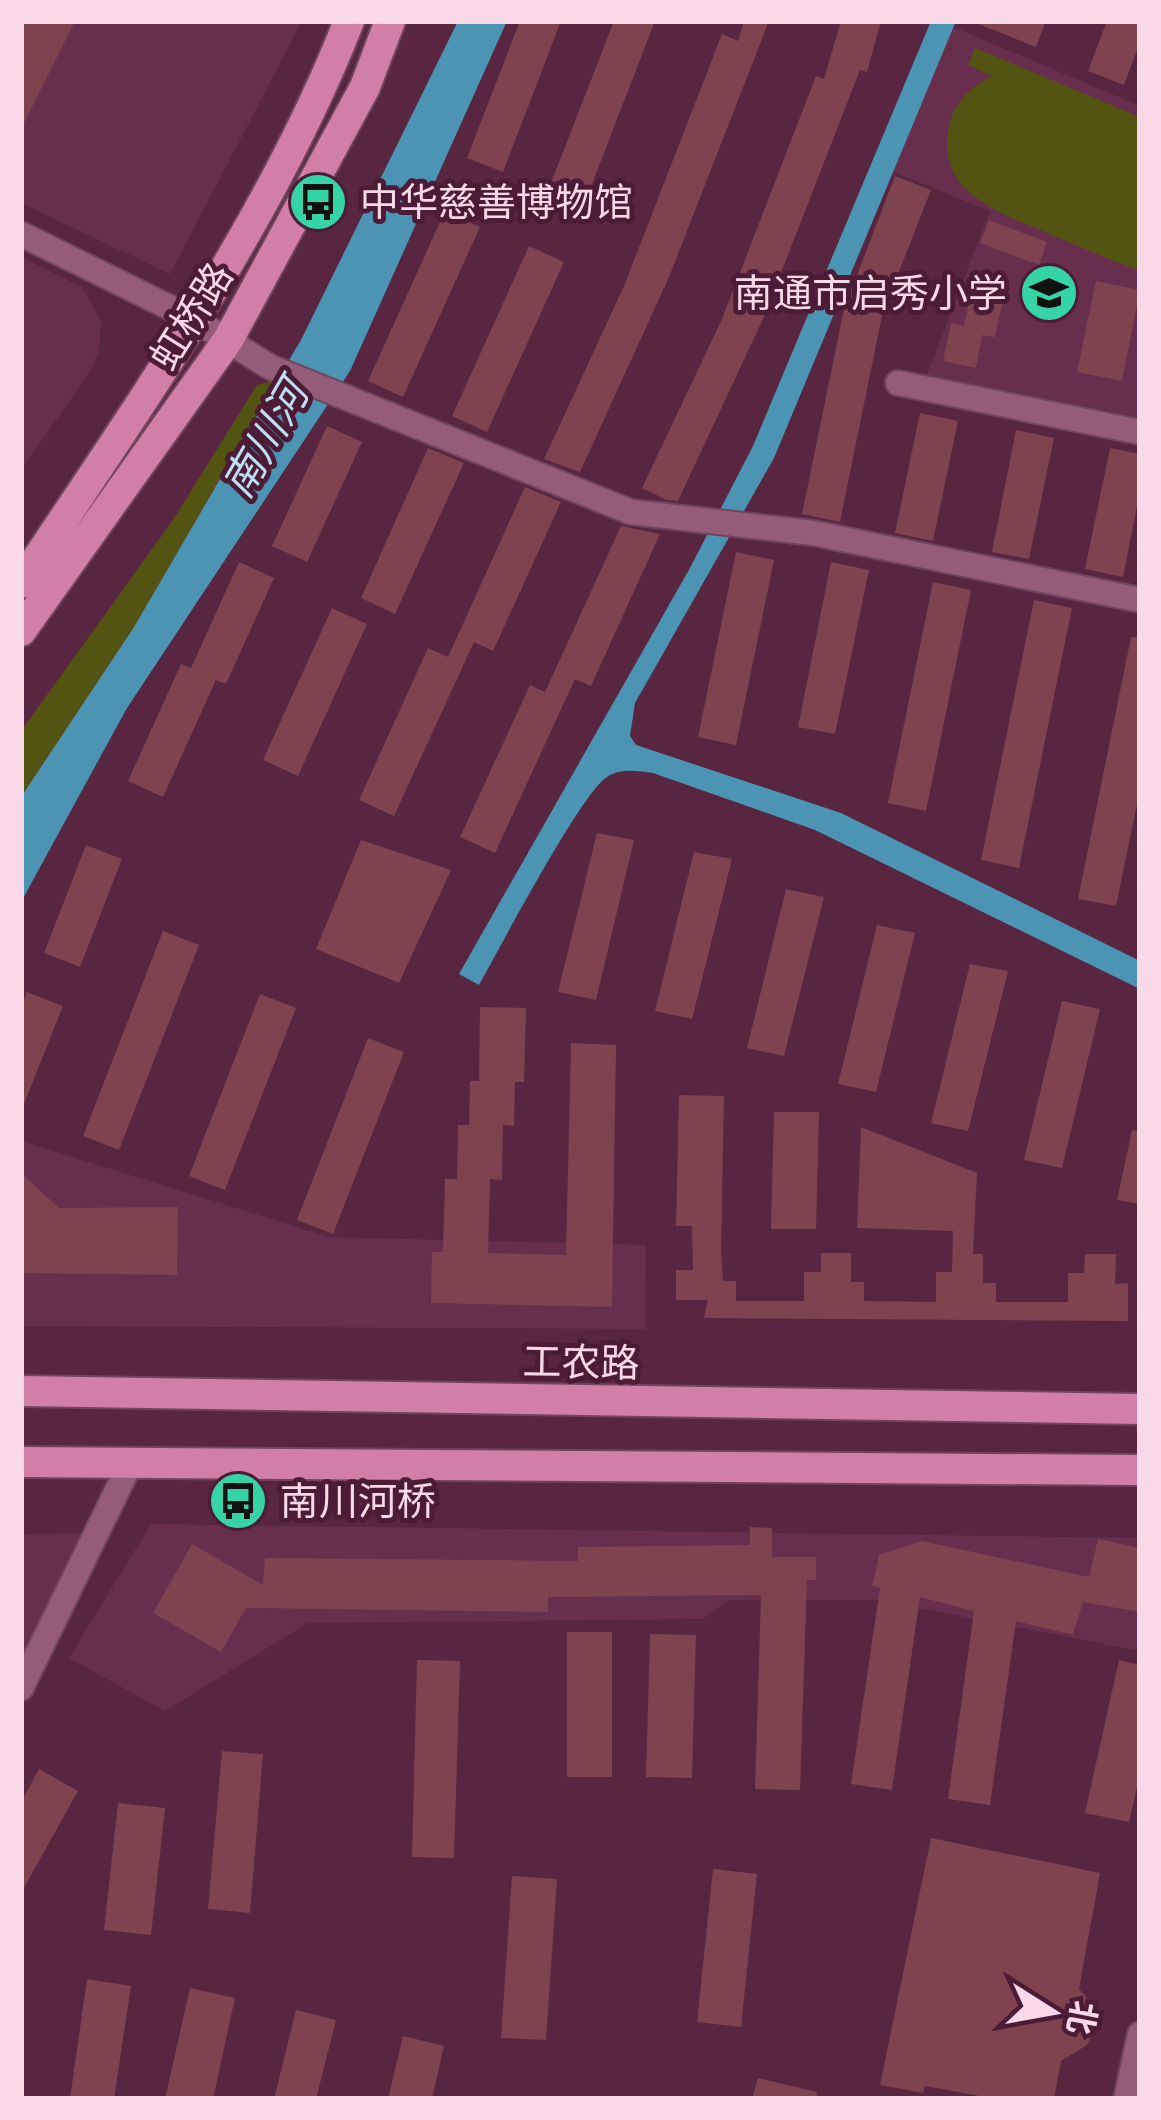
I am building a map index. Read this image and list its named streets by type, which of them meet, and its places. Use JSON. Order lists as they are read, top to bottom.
{
  "streets": {
    "main road": ["虹桥路", "工农路"]
  },
  "water": ["南川河"],
  "places": {
    "bus stop": ["中华慈善博物馆", "南川河桥"],
    "school or university": ["南通市启秀小学"]
  },
  "north": "right"
}
